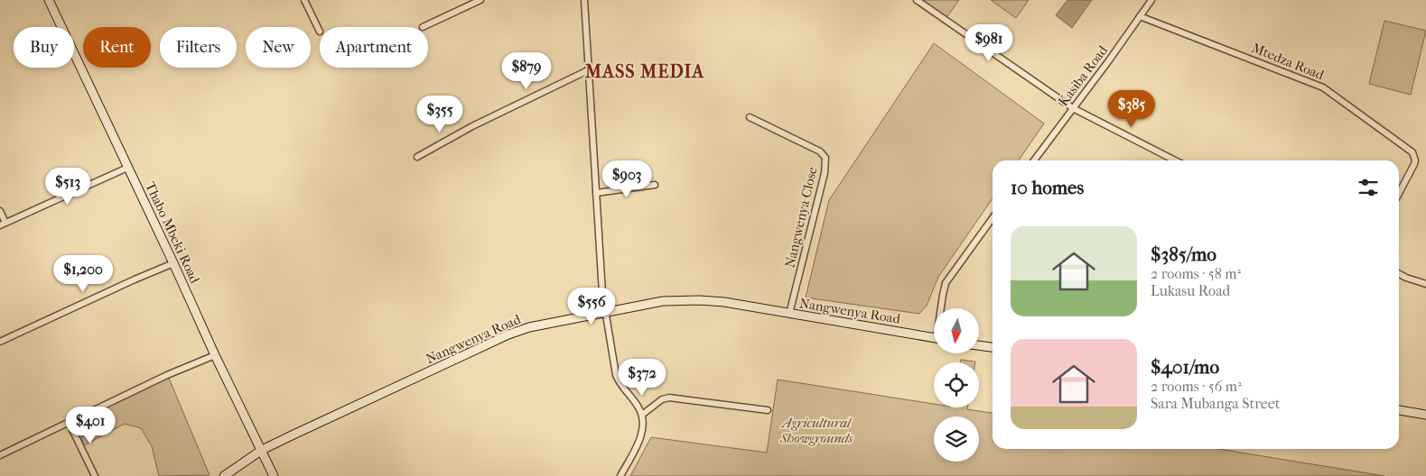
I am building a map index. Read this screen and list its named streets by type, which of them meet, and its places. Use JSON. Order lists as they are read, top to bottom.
{
  "streets": {
    "main road": ["Thabo Mbeki Road", "Nangwenya Road"],
    "street": ["Mtedza Road", "Kasiba Road", "Nangwenya Close"]
  },
  "crossings": [
    ["Mtedza Road", "Kasiba Road"],
    ["Nangwenya Close", "Nangwenya Road"],
    ["Thabo Mbeki Road", "Nangwenya Road"]
  ],
  "districts": ["MASS MEDIA"],
  "parks": ["Agricultural Showgrounds"],
  "north": "bottom",
  "page": {
    "price": [
      "$981",
      "$879",
      "$385",
      "$355",
      "$903",
      "$513",
      "$1,200",
      "$556",
      "$372",
      "$401"
    ],
    "chip": [
      "Buy",
      "Rent",
      "Filters",
      "New",
      "Apartment"
    ],
    "heading": "10 homes",
    "list": [
      {
        "name": "$385/mo",
        "note": "2 rooms · 58 m² · Lukasu Road"
      },
      {
        "name": "$401/mo",
        "note": "2 rooms · 56 m² · Sara Mubanga Street"
      }
    ]
  }
}
